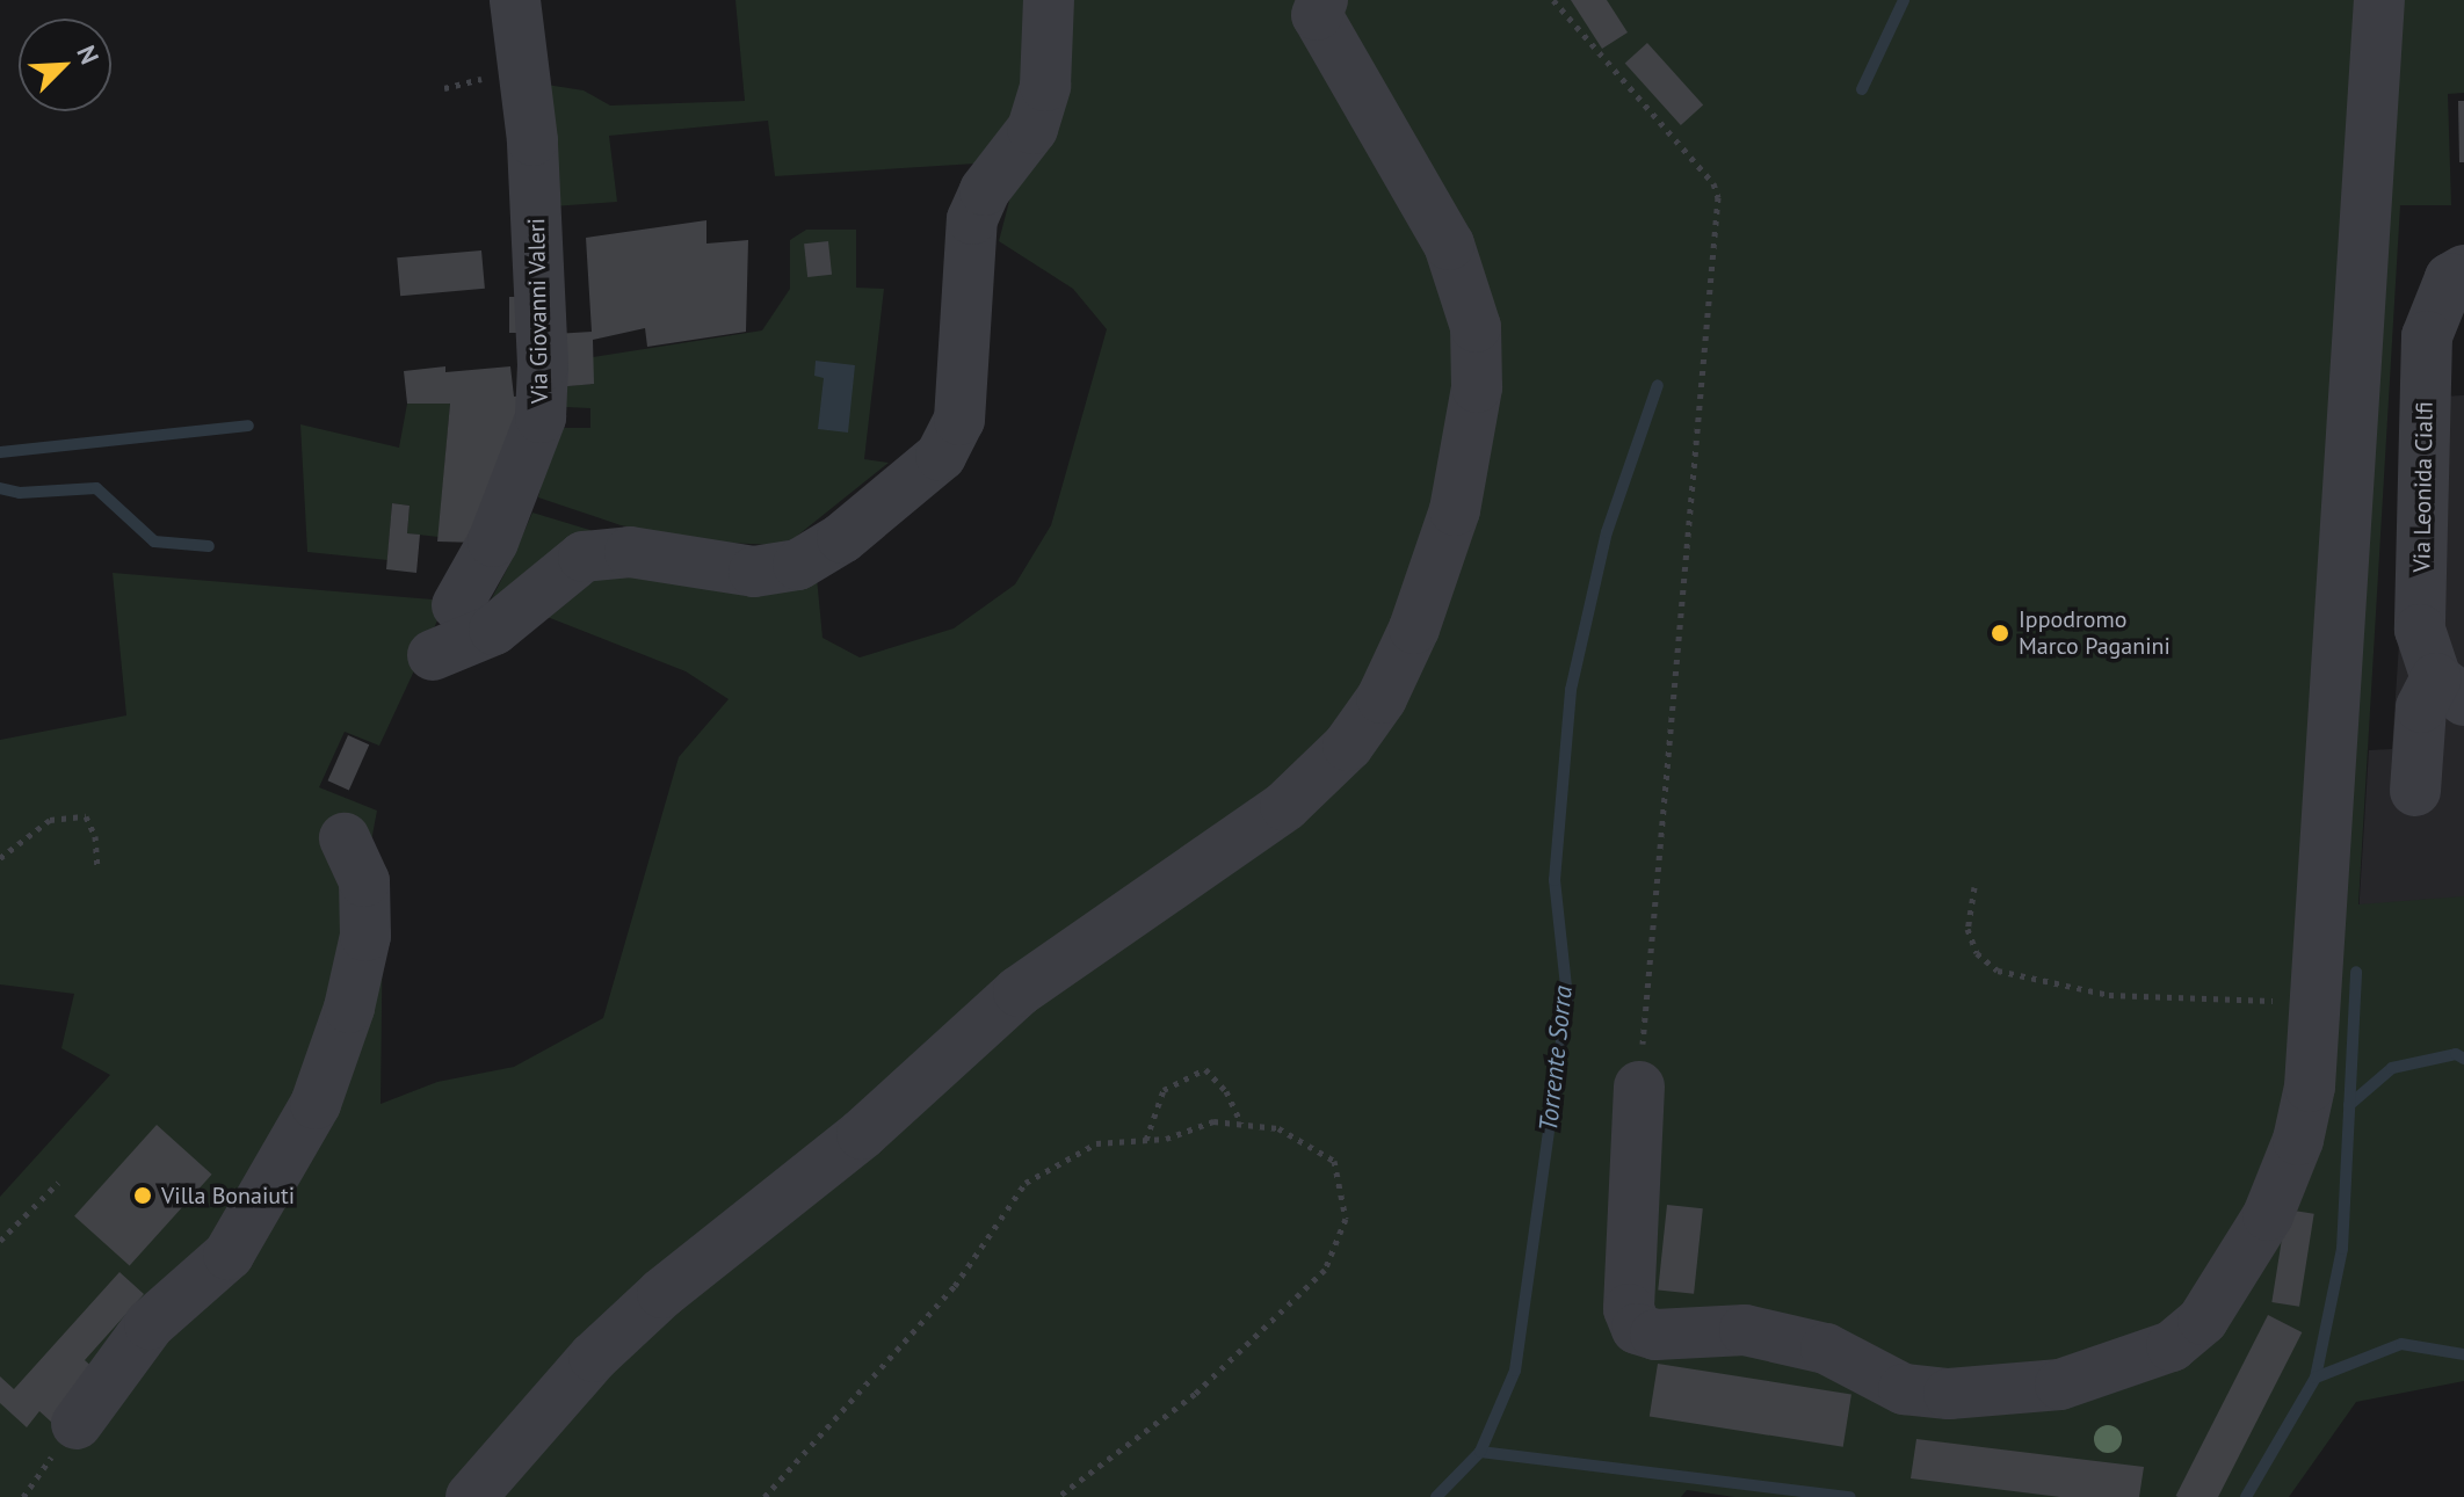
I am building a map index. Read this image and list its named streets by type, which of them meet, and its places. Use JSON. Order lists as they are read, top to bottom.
{
  "streets": {
    "street": ["Via Giovanni Valeri", "Via Leonida Cialfi"]
  },
  "water": ["Torrente Sorra"],
  "places": ["Ippodromo Marco Paganini", "Villa Bonaiuti"],
  "north": "top right"
}
